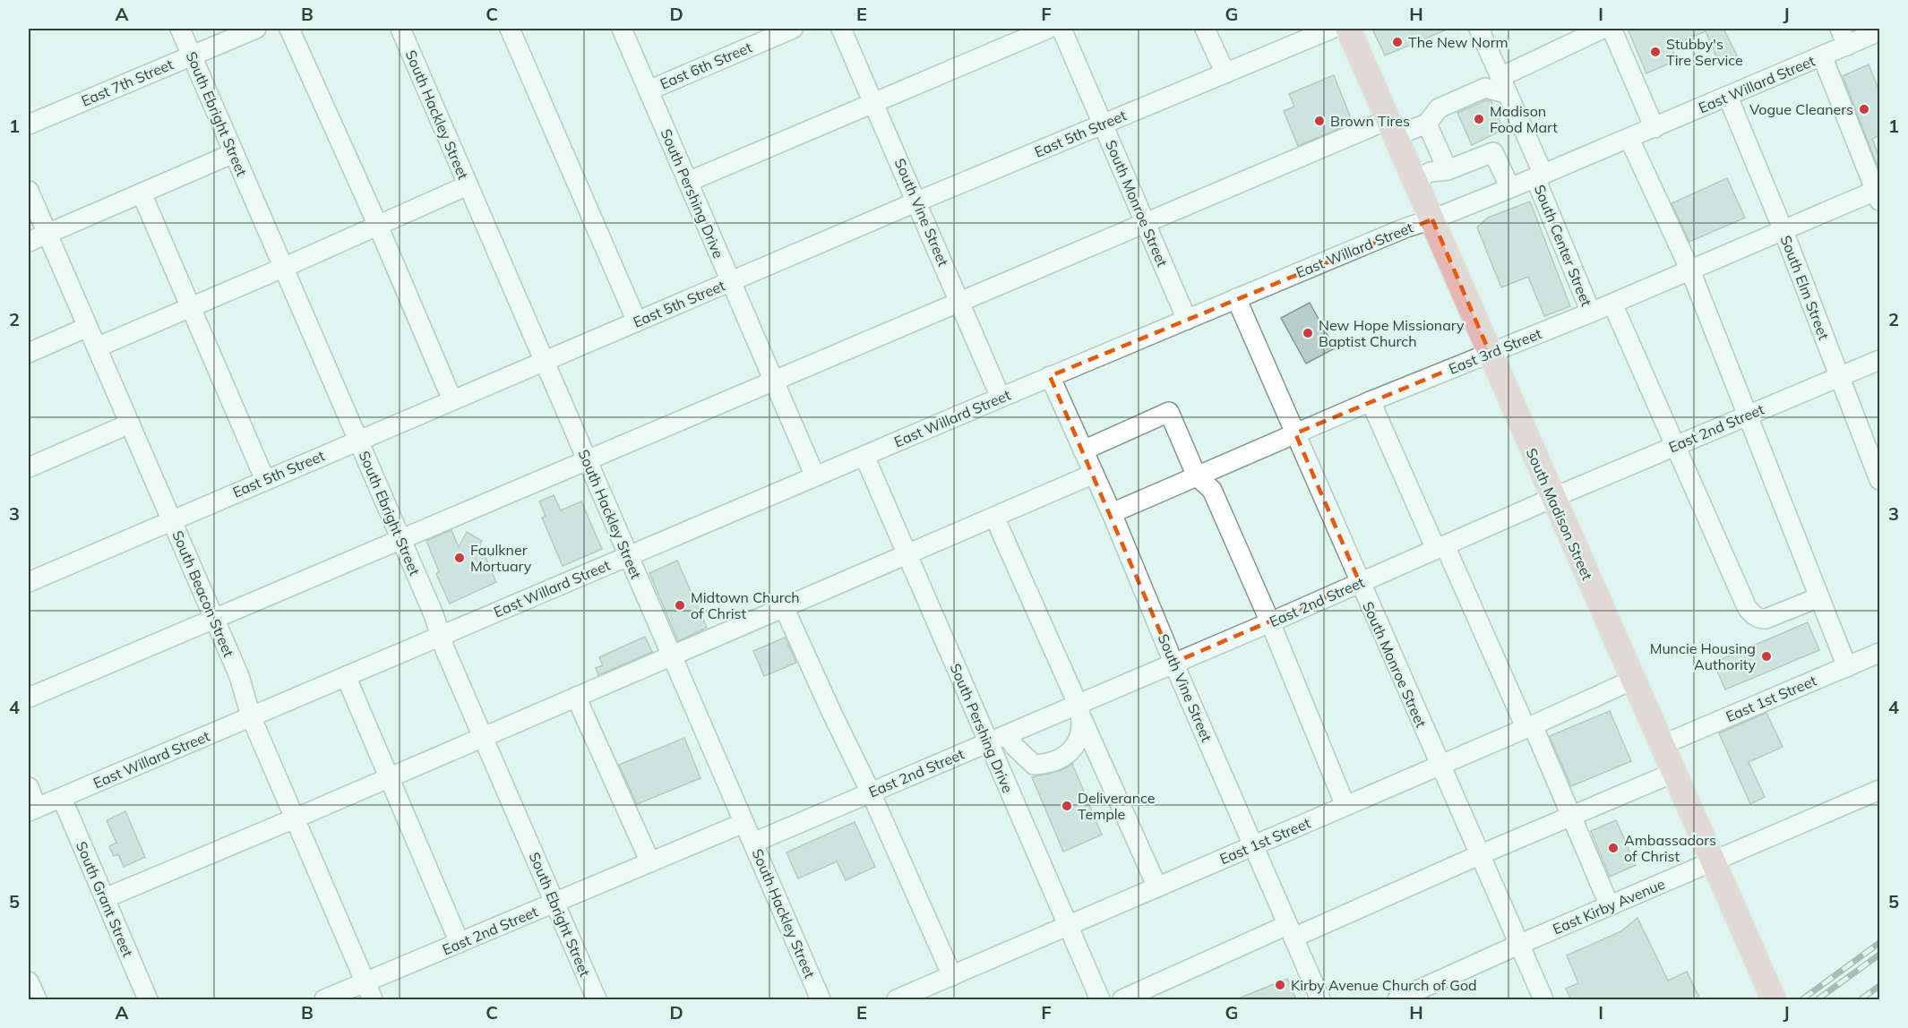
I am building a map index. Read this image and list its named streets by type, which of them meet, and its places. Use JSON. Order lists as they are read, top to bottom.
{
  "streets": {
    "main road": ["South Madison Street"],
    "street": [
      "East 6th Street",
      "East 7th Street",
      "East Willard Street",
      "South Ebright Street",
      "South Hackley Street",
      "East 5th Street",
      "South Pershing Drive",
      "South Monroe Street",
      "South Vine Street",
      "South Center Street",
      "South Elm Street",
      "East 3rd Street",
      "East 2nd Street",
      "South Beacon Street",
      "East 1st Street",
      "South Grant Street",
      "East Kirby Avenue"
    ]
  },
  "crossings": [
    ["East 6th Street", "South Pershing Drive"],
    ["East 7th Street", "South Ebright Street"],
    ["East Willard Street", "South Ebright Street"],
    ["East Willard Street", "South Hackley Street"],
    ["East Willard Street", "South Pershing Drive"],
    ["East Willard Street", "South Monroe Street"],
    ["East Willard Street", "South Vine Street"],
    ["East Willard Street", "South Center Street"],
    ["East Willard Street", "South Elm Street"],
    ["East Willard Street", "South Madison Street"],
    ["East Willard Street", "South Beacon Street"],
    ["East Willard Street", "South Grant Street"],
    ["South Ebright Street", "East 5th Street"],
    ["South Ebright Street", "East 2nd Street"],
    ["South Hackley Street", "East 5th Street"],
    ["South Hackley Street", "East 2nd Street"],
    ["East 5th Street", "South Pershing Drive"],
    ["East 5th Street", "South Monroe Street"],
    ["East 5th Street", "South Vine Street"],
    ["East 5th Street", "South Beacon Street"],
    ["South Pershing Drive", "East 2nd Street"],
    ["South Pershing Drive", "East 1st Street"],
    ["South Monroe Street", "East 3rd Street"],
    ["South Monroe Street", "East 2nd Street"],
    ["South Monroe Street", "East 1st Street"],
    ["South Monroe Street", "East Kirby Avenue"],
    ["South Vine Street", "East 3rd Street"],
    ["South Vine Street", "East 2nd Street"],
    ["South Vine Street", "East 1st Street"],
    ["South Center Street", "East 3rd Street"],
    ["South Elm Street", "East 3rd Street"],
    ["South Elm Street", "East 2nd Street"],
    ["East 3rd Street", "South Madison Street"],
    ["East 2nd Street", "South Madison Street"],
    ["East 2nd Street", "South Beacon Street"],
    ["South Madison Street", "East 1st Street"],
    ["South Madison Street", "East Kirby Avenue"]
  ],
  "places": [
    "The New Norm",
    "Stubby's Tire Service",
    "Vogue Cleaners",
    "Madison Food Mart",
    "Brown Tires",
    "New Hope Missionary Baptist Church",
    "Faulkner Mortuary",
    "Midtown Church of Christ",
    "Muncie Housing Authority",
    "Deliverance Temple",
    "Ambassadors of Christ",
    "Kirby Avenue Church of God"
  ],
  "grid": {
    "columns": [
      "A",
      "B",
      "C",
      "D",
      "E",
      "F",
      "G",
      "H",
      "I",
      "J"
    ],
    "rows": [
      "1",
      "2",
      "3",
      "4",
      "5"
    ]
  }
}
